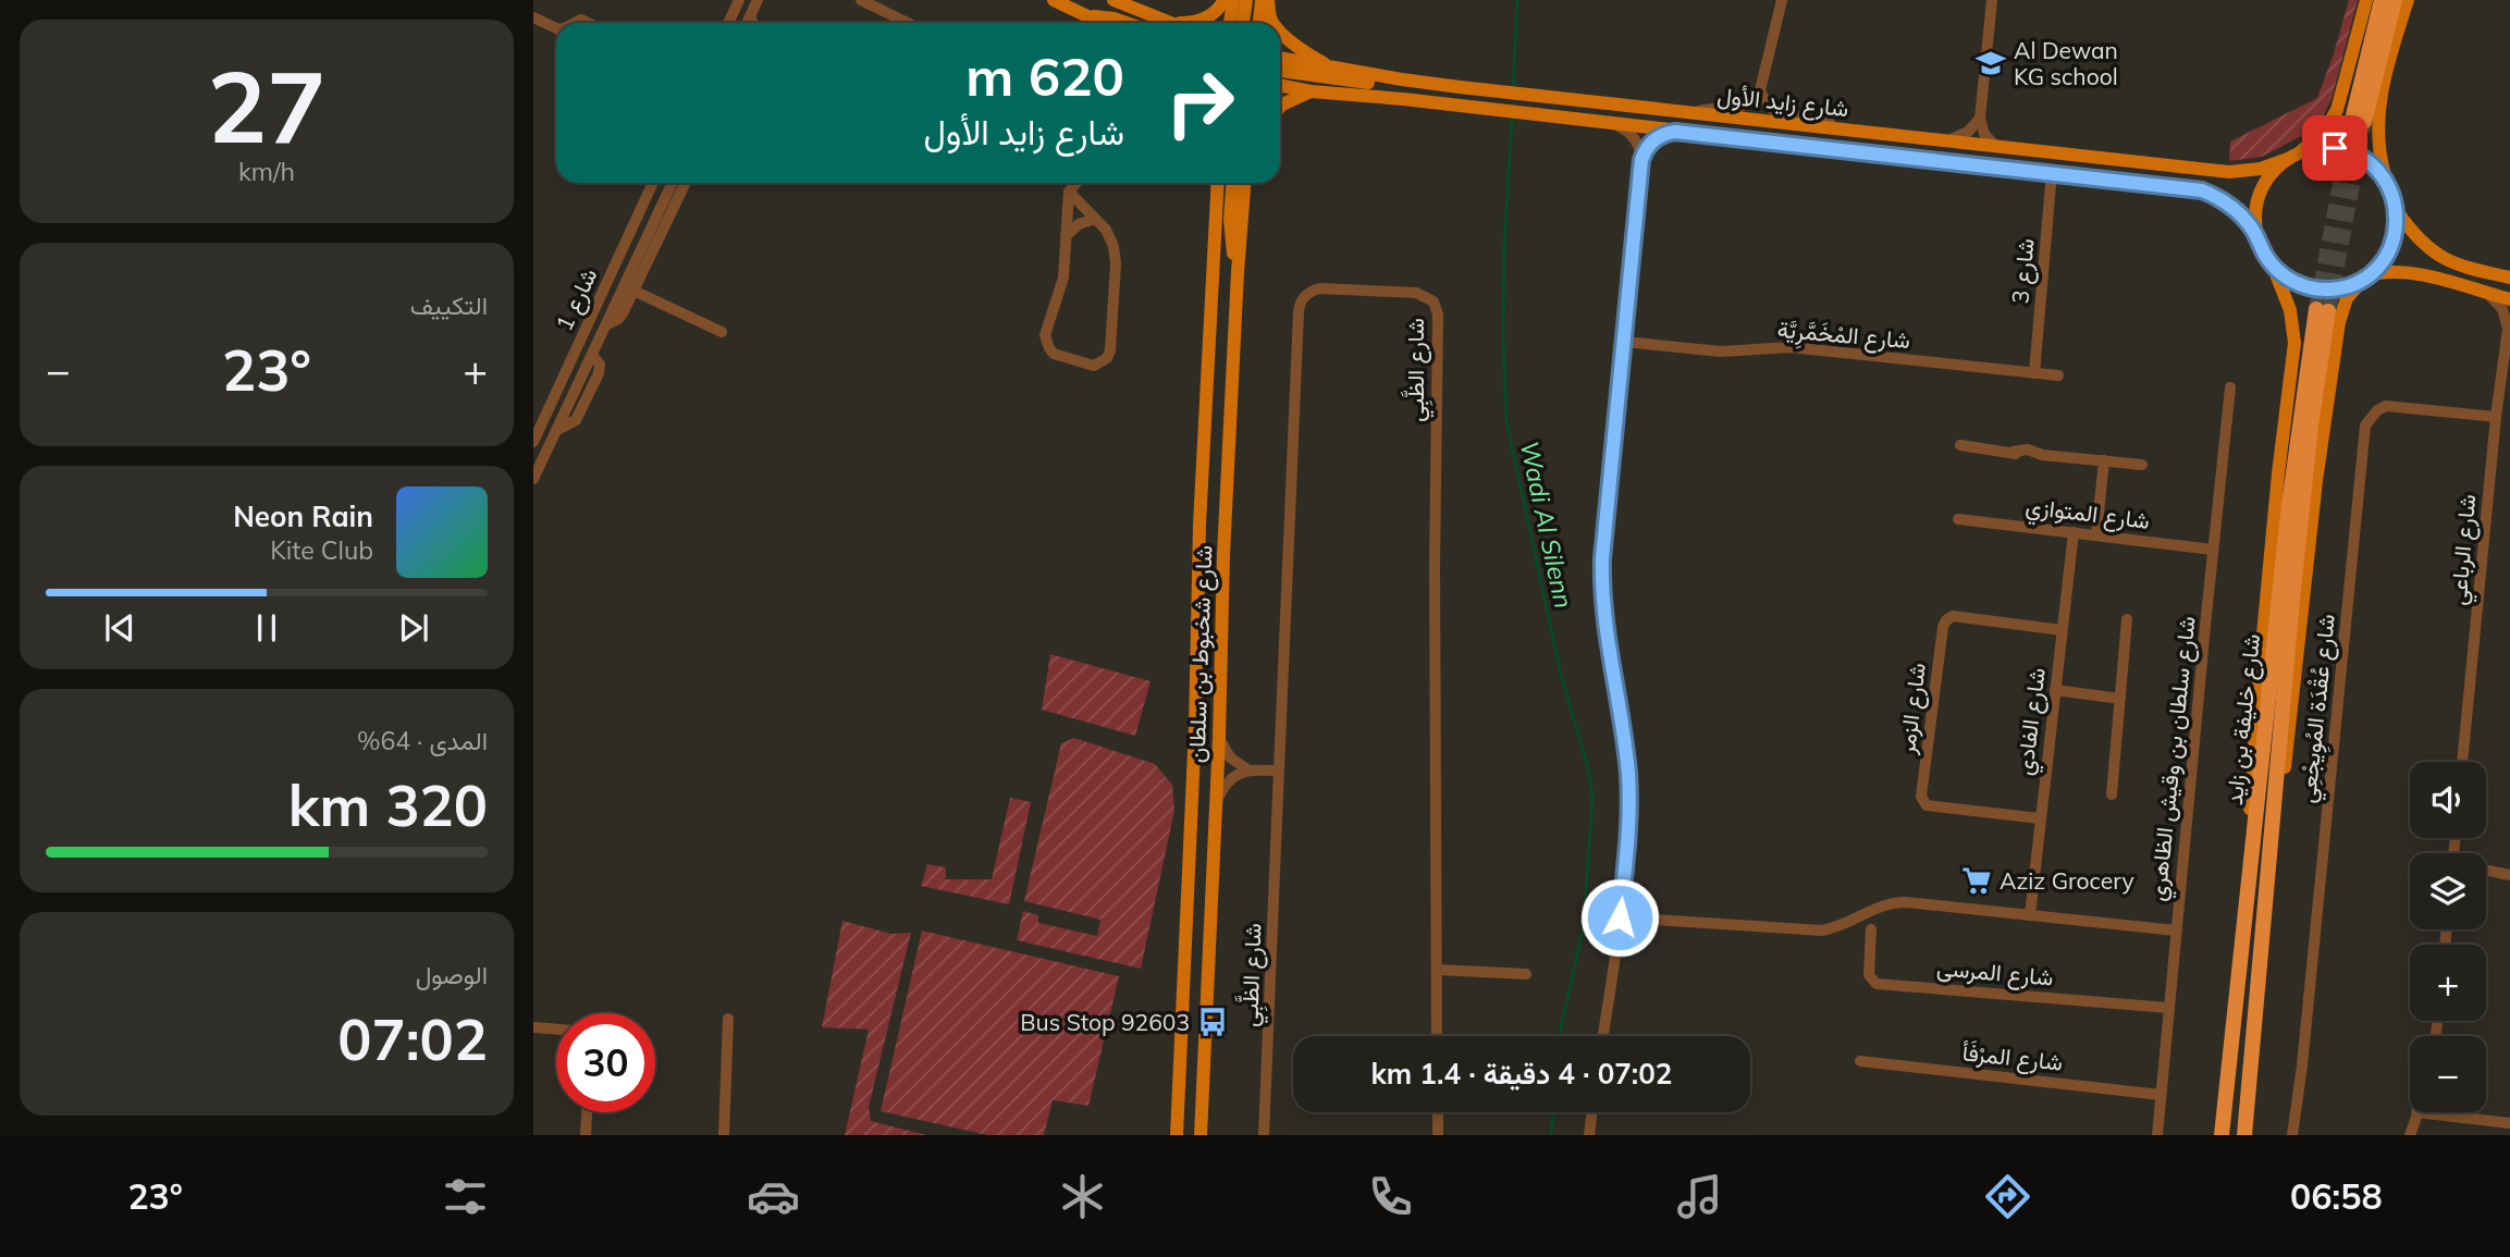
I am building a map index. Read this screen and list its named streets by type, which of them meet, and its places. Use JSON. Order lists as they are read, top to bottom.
{
  "streets": {
    "highway": ["شارع خليفة بن زايد"],
    "main road": ["شارع زايد الأول", "شارع شخبوط بن سلطان"],
    "street": [
      "شارع 3",
      "شارع 1",
      "شارع المْخَمَّرِيَّة",
      "شارع الظَّبِي",
      "شارع المتوازي",
      "شارع الرباعي",
      "شارع الزمر",
      "شارع عُقْدَة المُوِيجْعِي",
      "شارع الفادي",
      "شارع سلطان بن وقيش الظاهري",
      "شارع المرسى",
      "شارع المرْفَأ"
    ]
  },
  "crossings": [
    ["شارع زايد الأول", "شارع 3"],
    ["شارع 3", "شارع المْخَمَّرِيَّة"],
    ["شارع المتوازي", "شارع الفادي"],
    ["شارع المتوازي", "شارع سلطان بن وقيش الظاهري"],
    ["شارع الرباعي", "شارع عُقْدَة المُوِيجْعِي"],
    ["شارع الزمر", "شارع الفادي"],
    ["شارع سلطان بن وقيش الظاهري", "شارع المرسى"],
    ["شارع سلطان بن وقيش الظاهري", "شارع المرْفَأ"]
  ],
  "water": ["Wadi Al Silenn"],
  "places": {
    "school or university": ["Al Dewan KG school"],
    "supermarket": ["Aziz Grocery"],
    "bus stop": ["Bus Stop 92603"]
  },
  "page": {
    "tile": [
      ["27", "km/h"],
      "التكييف",
      ["المدى · 64%", "320 km"],
      ["الوصول", "07:02"]
    ],
    "turn": ["620 m", "شارع زايد الأول"],
    "heat": ["−", "23°", "+"],
    "song": ["Neon Rain", "Kite Club"],
    "map_buttons": ["+", "−"],
    "limit": "30",
    "trip": "07:02 · 4 دقيقة · 1.4 km",
    "tabs": ["06:58", "23°"]
  }
}
